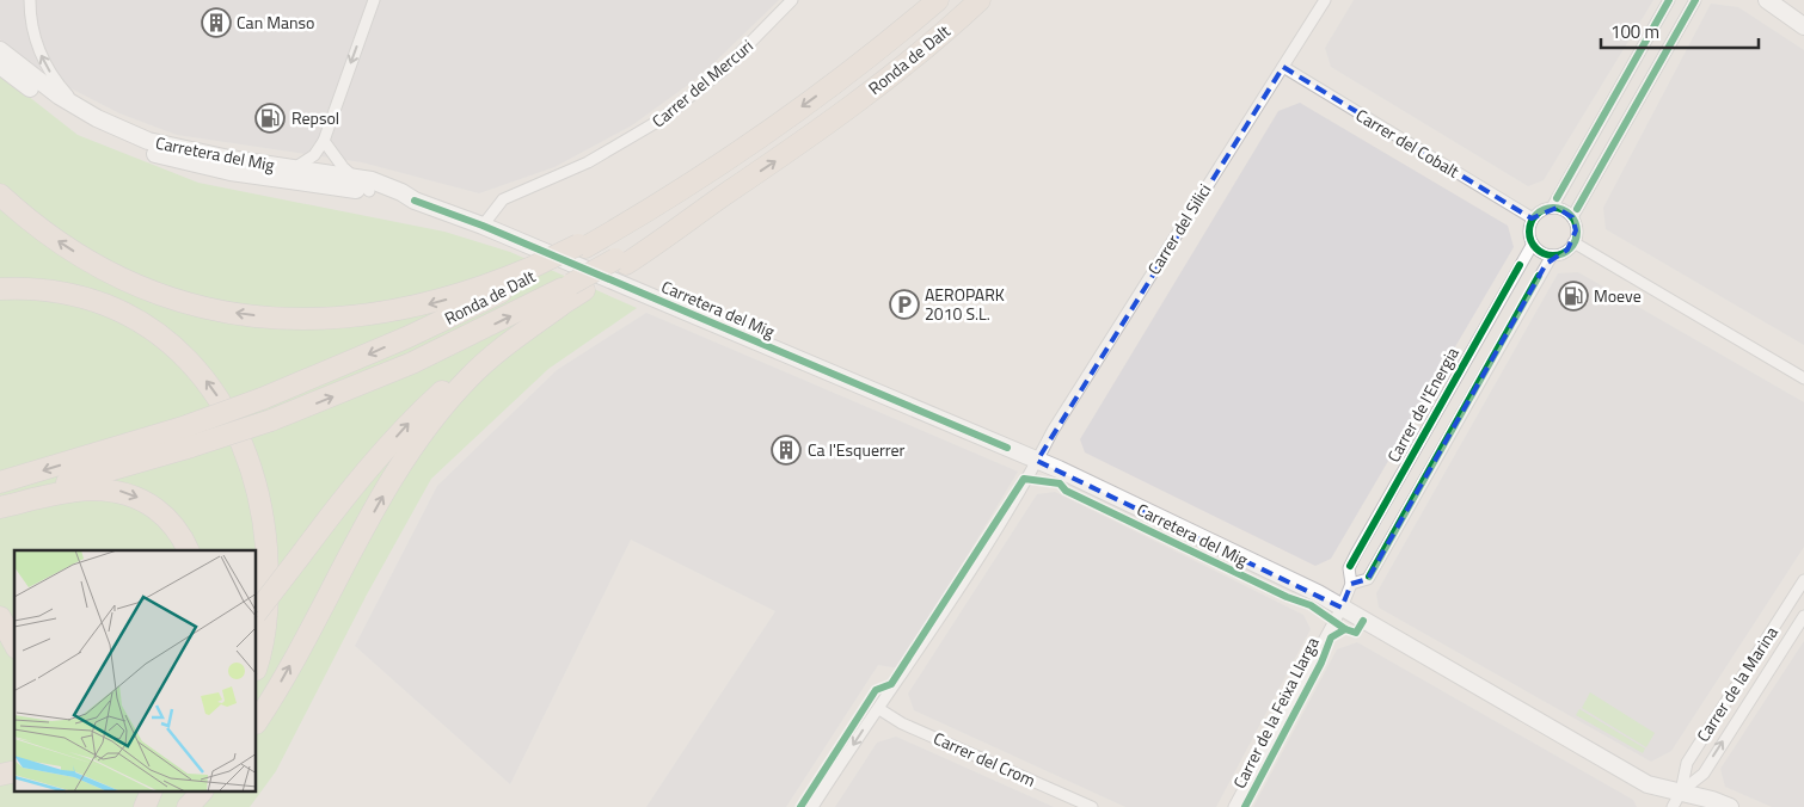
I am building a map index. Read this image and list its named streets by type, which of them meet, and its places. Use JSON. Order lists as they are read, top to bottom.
{
  "streets": {
    "highway": ["Ronda de Dalt"],
    "street": [
      "Carrer del Mercuri",
      "Carrer del Cobalt",
      "Carretera del Mig",
      "Carrer del Silici",
      "Carrer de l'Energia",
      "Carrer de la Marina",
      "Carrer de la Feixa Llarga",
      "Carrer del Crom"
    ]
  },
  "crossings": [
    ["Carrer del Mercuri", "Carretera del Mig"],
    ["Carrer del Cobalt", "Carrer del Silici"],
    ["Carrer del Cobalt", "Carrer de l'Energia"],
    ["Carretera del Mig", "Carrer del Silici"],
    ["Carretera del Mig", "Carrer de l'Energia"],
    ["Carretera del Mig", "Carrer de la Marina"],
    ["Carretera del Mig", "Carrer de la Feixa Llarga"],
    ["Carrer del Silici", "Carrer del Crom"],
    ["Carrer de l'Energia", "Carrer de la Feixa Llarga"]
  ],
  "places": {
    "building": ["Can Manso", "Ca l'Esquerrer"],
    "fuel station": ["Repsol", "Moeve"],
    "parking": ["AEROPARK 2010 S.L."]
  },
  "scale_bar": "100 m"
}
